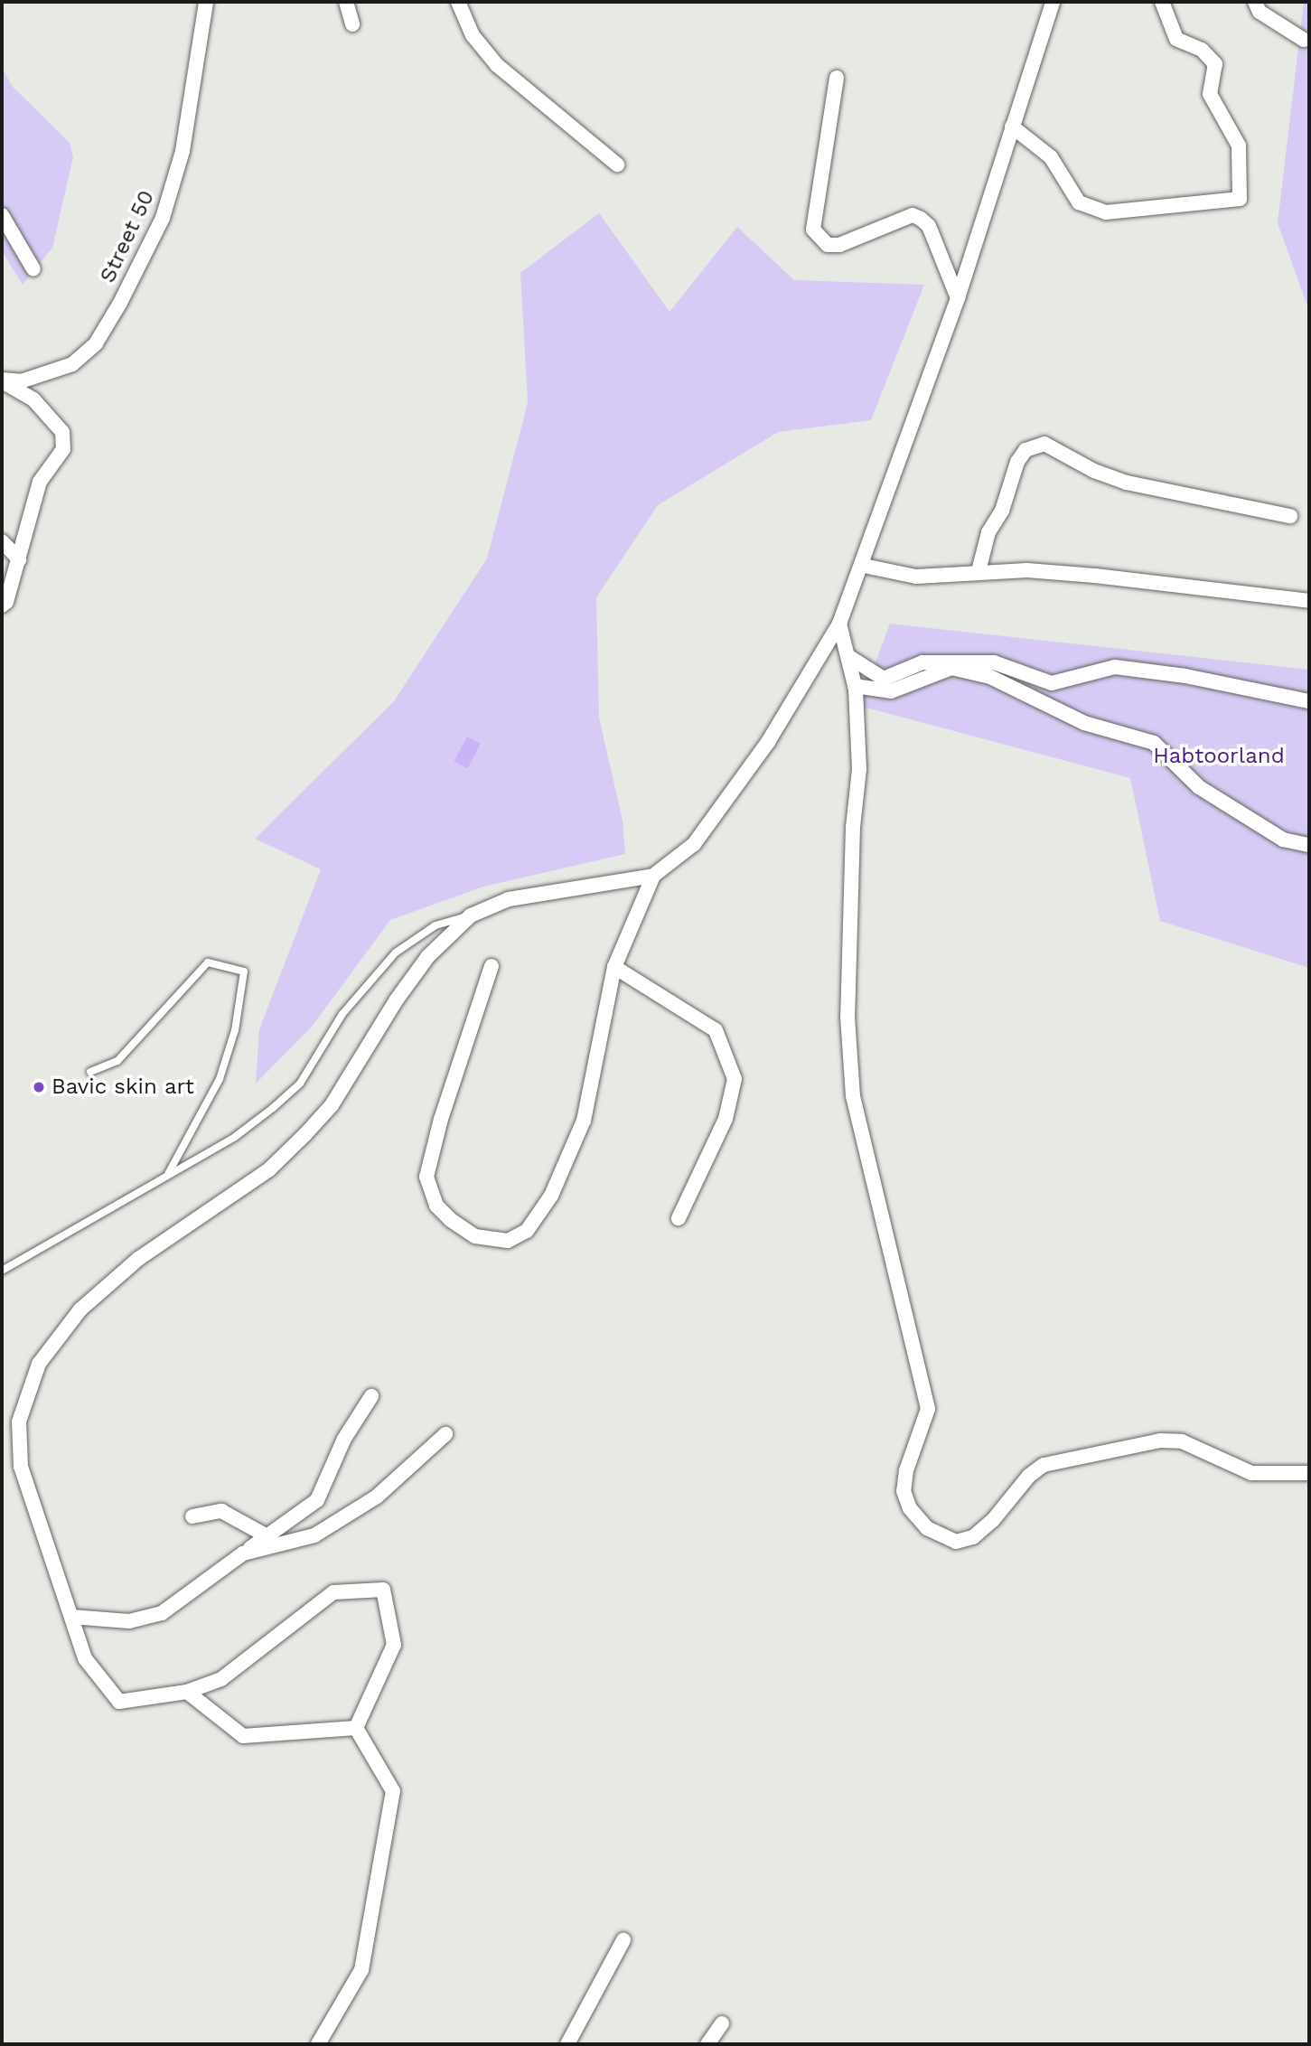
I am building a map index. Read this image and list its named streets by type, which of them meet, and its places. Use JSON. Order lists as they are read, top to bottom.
{
  "streets": {
    "street": ["Street 50"]
  },
  "parks": ["Habtoorland"],
  "places": ["Bavic skin art"]
}
